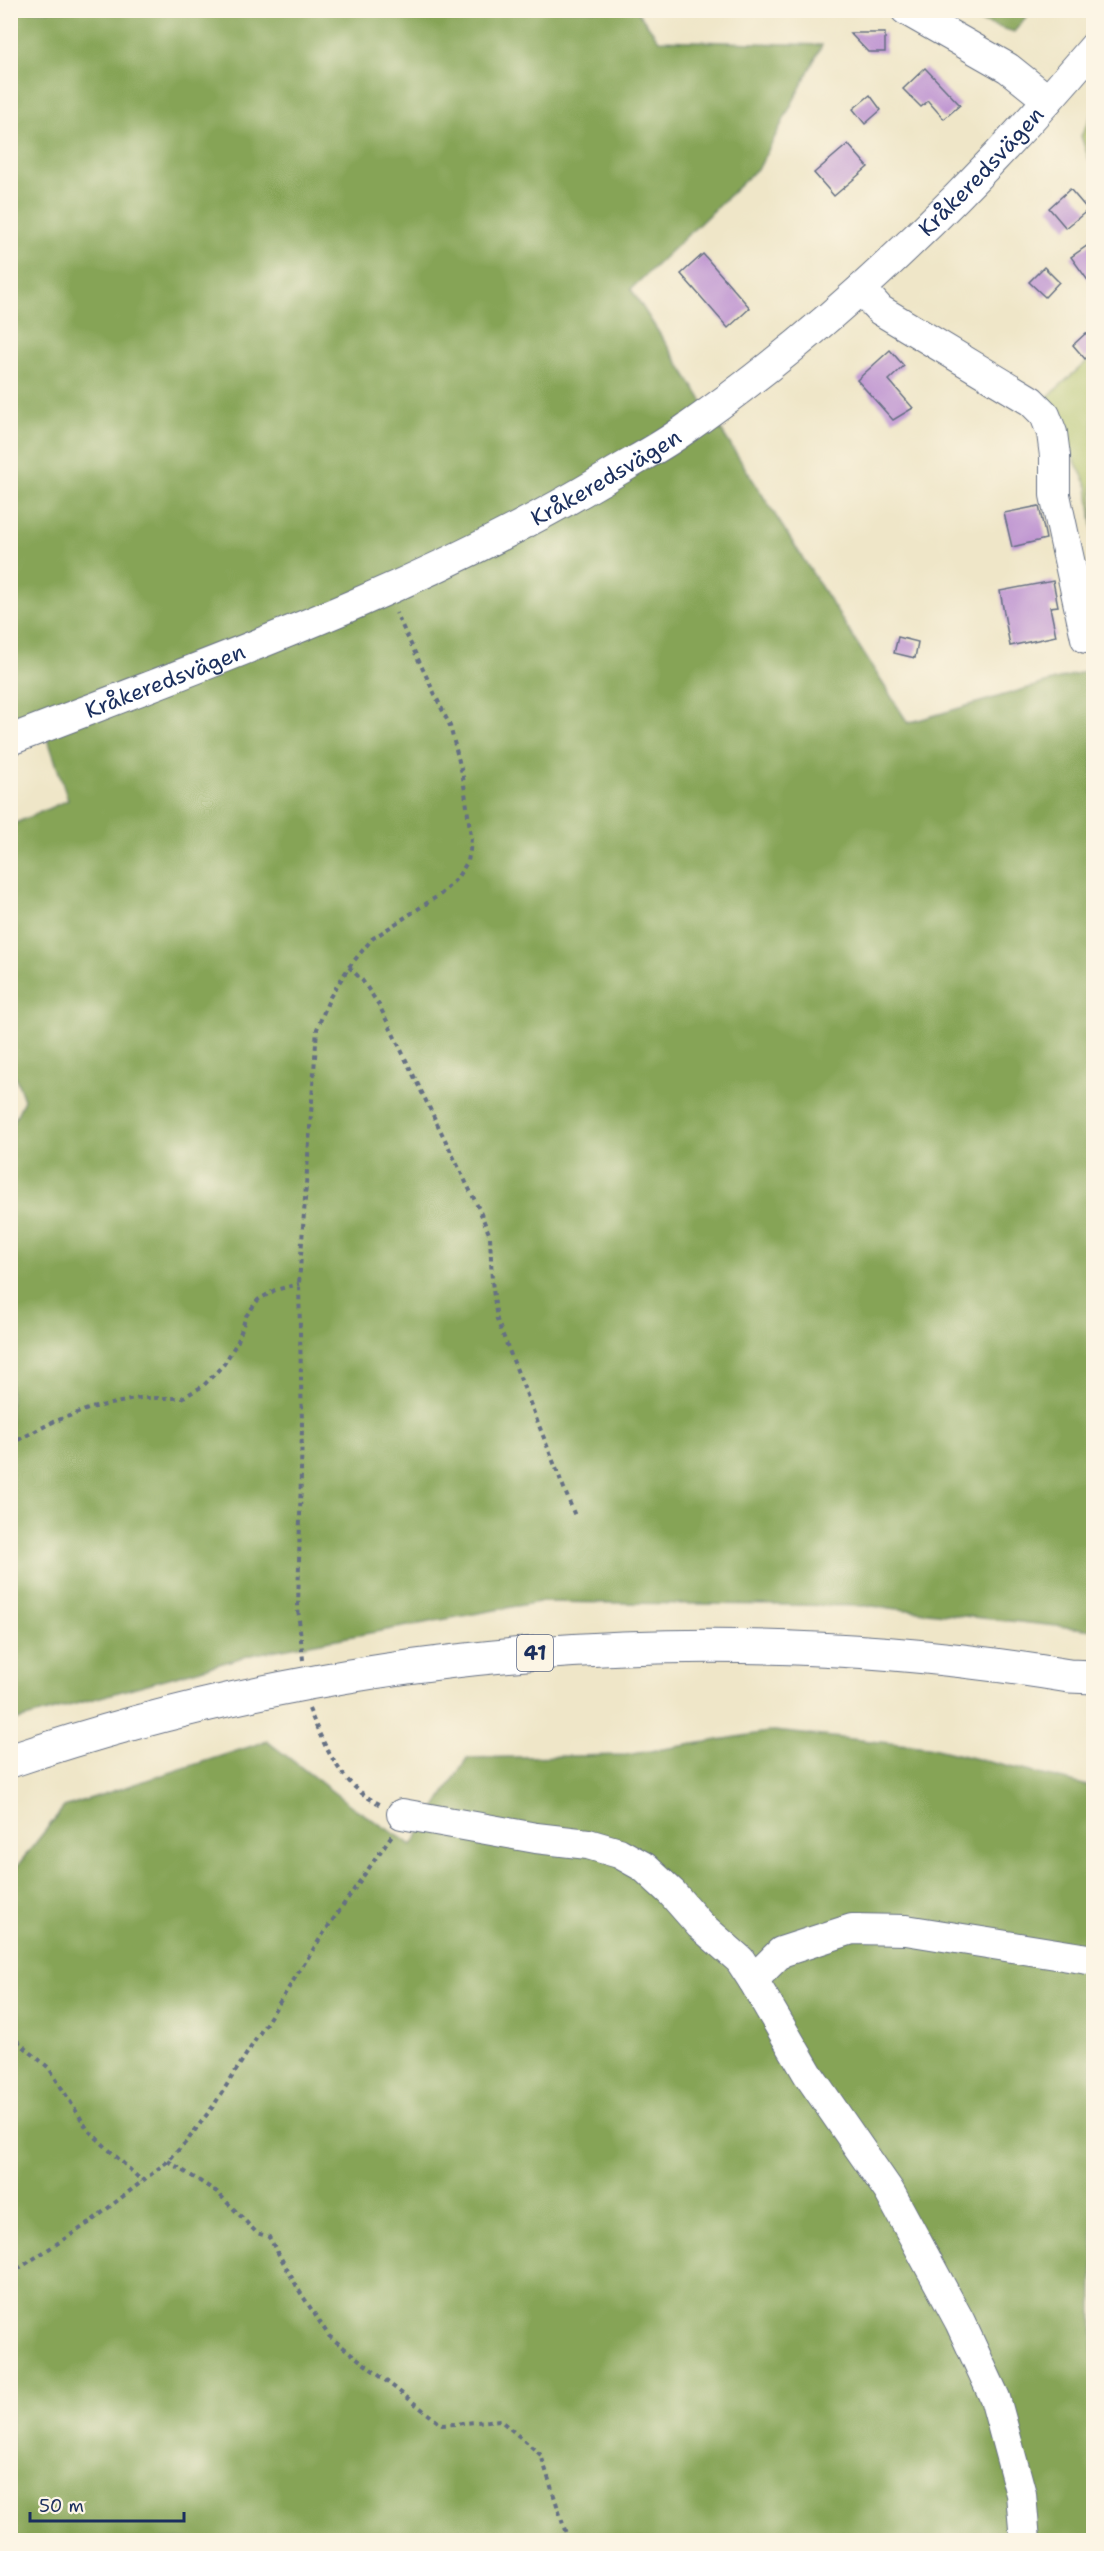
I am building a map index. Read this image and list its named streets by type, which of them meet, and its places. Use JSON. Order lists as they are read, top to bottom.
{
  "streets": {
    "main road": ["41"],
    "street": ["Kråkeredsvägen"]
  },
  "scale_bar": "50 m"
}
